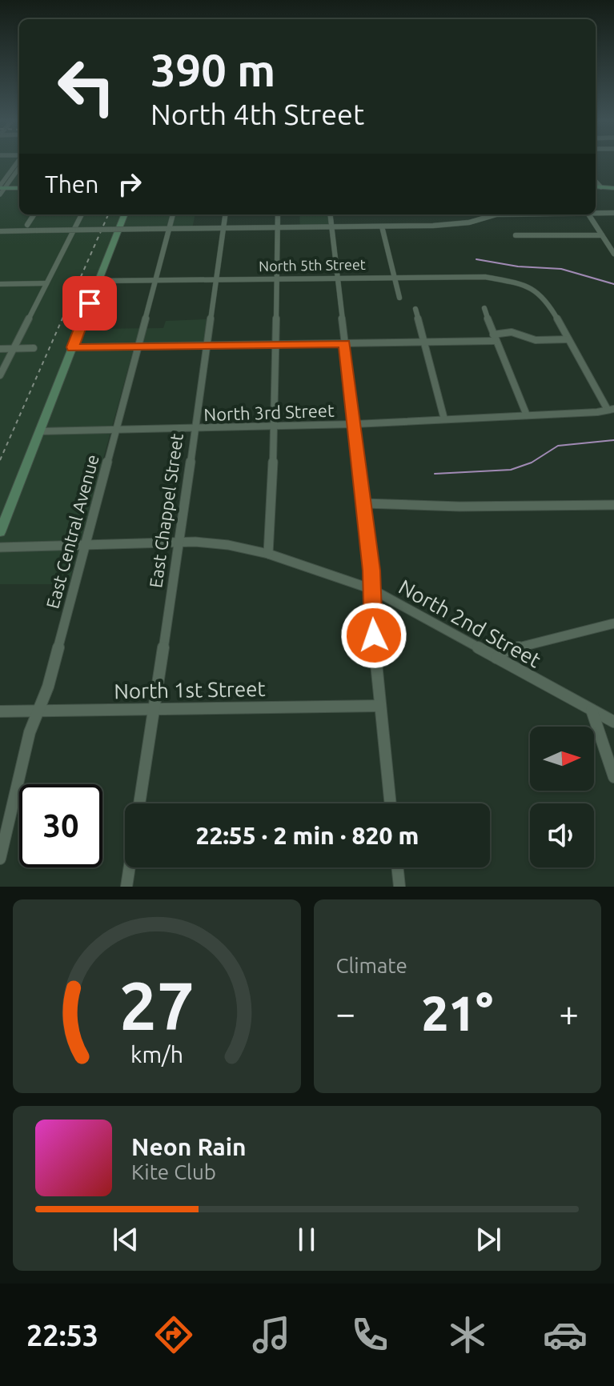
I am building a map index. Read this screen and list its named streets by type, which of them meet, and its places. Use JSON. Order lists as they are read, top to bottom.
{
  "streets": {
    "street": [
      "North 5th Street",
      "North 3rd Street",
      "East Chappel Street",
      "East Central Avenue",
      "North 2nd Street",
      "North 1st Street"
    ]
  },
  "crossings": [
    ["North 5th Street", "East Chappel Street"],
    ["North 5th Street", "East Central Avenue"],
    ["North 3rd Street", "East Chappel Street"],
    ["North 3rd Street", "East Central Avenue"],
    ["East Chappel Street", "North 2nd Street"],
    ["East Chappel Street", "North 1st Street"],
    ["East Central Avenue", "North 2nd Street"],
    ["East Central Avenue", "North 1st Street"]
  ],
  "north": "right",
  "page": {
    "turn": ["390 m", "North 4th Street"],
    "then": "Then",
    "limit": "30",
    "trip": "22:55 · 2 min · 820 m",
    "tile": "Climate",
    "heat": ["−", "21°", "+"],
    "song": ["Neon Rain", "Kite Club"],
    "tabs": "22:53",
    "gauge": ["27", "km/h"]
  }
}
